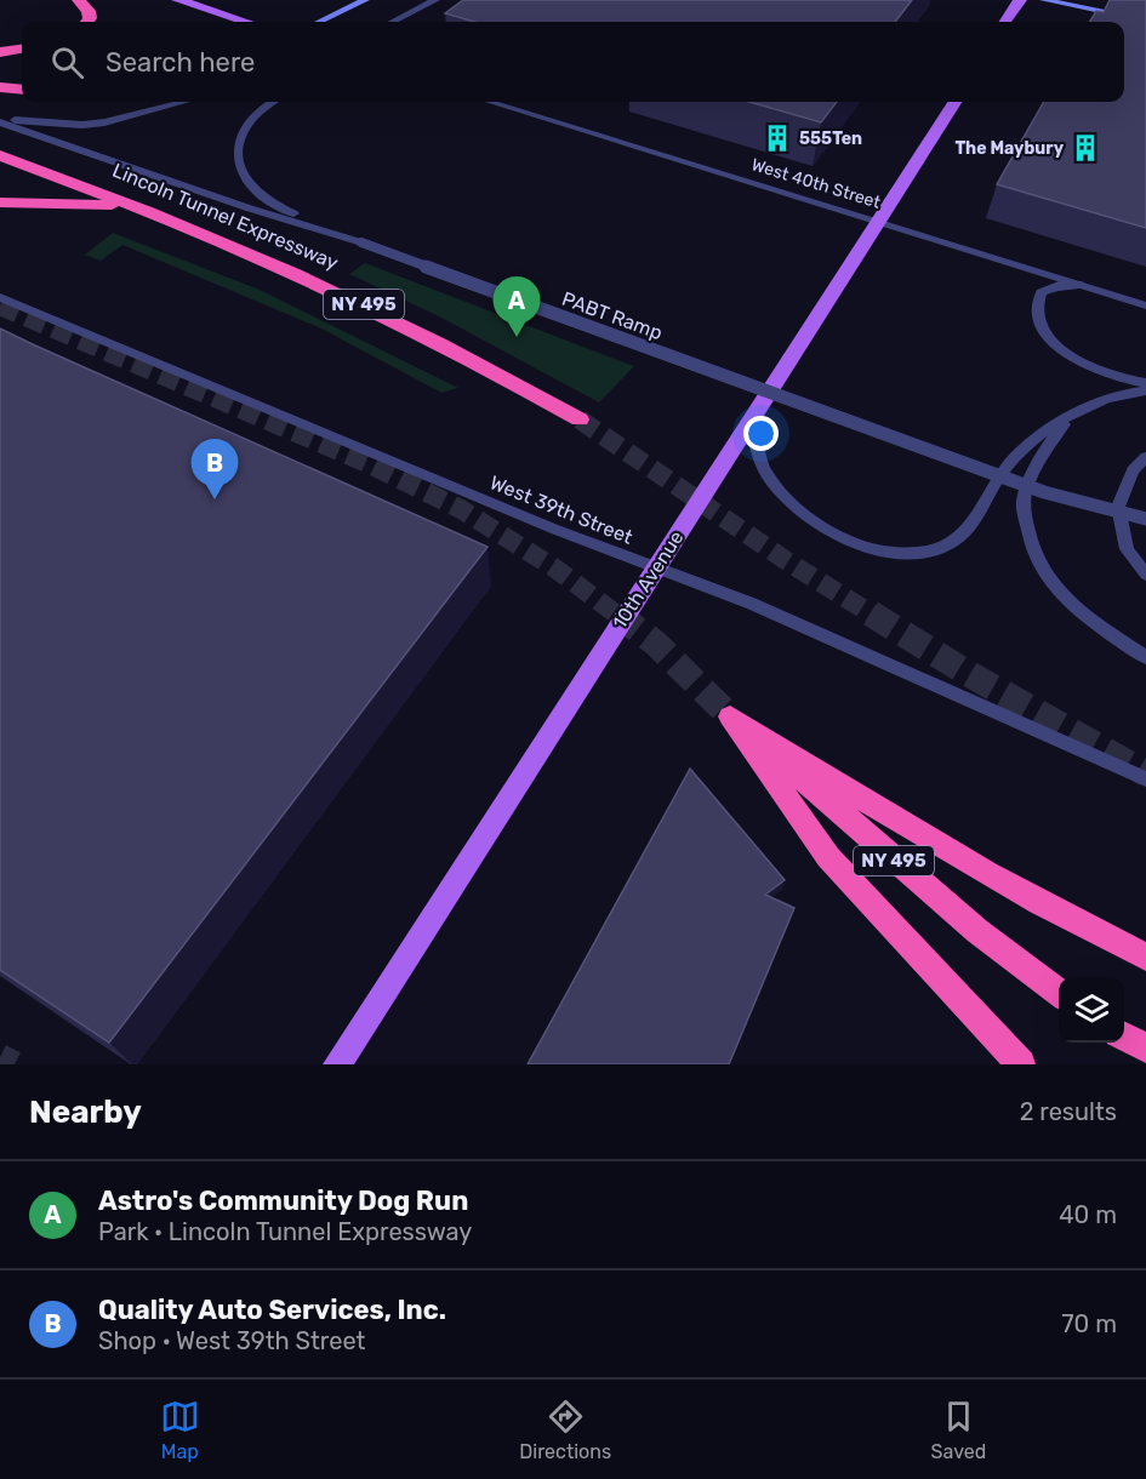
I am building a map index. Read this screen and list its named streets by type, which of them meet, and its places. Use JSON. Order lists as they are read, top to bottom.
{
  "streets": {
    "highway": ["Lincoln Tunnel Expressway", "NY 495"],
    "main road": ["10th Avenue"],
    "street": ["West 40th Street", "PABT Ramp", "West 39th Street"]
  },
  "crossings": [
    ["West 40th Street", "10th Avenue"],
    ["West 39th Street", "10th Avenue"]
  ],
  "places": {
    "building": ["555Ten", "The Maybury"]
  },
  "page": {
    "search": "Search here",
    "pins": ["A", "B"],
    "heading": ["Nearby", "2 results"],
    "list": [
      {
        "mark": "A",
        "name": "Astro's Community Dog Run",
        "note": "Park · Lincoln Tunnel Expressway",
        "value": "40 m"
      },
      {
        "mark": "B",
        "name": "Quality Auto Services, Inc.",
        "note": "Shop · West 39th Street",
        "value": "70 m"
      }
    ],
    "nav": ["Map", "Directions", "Saved"]
  }
}
